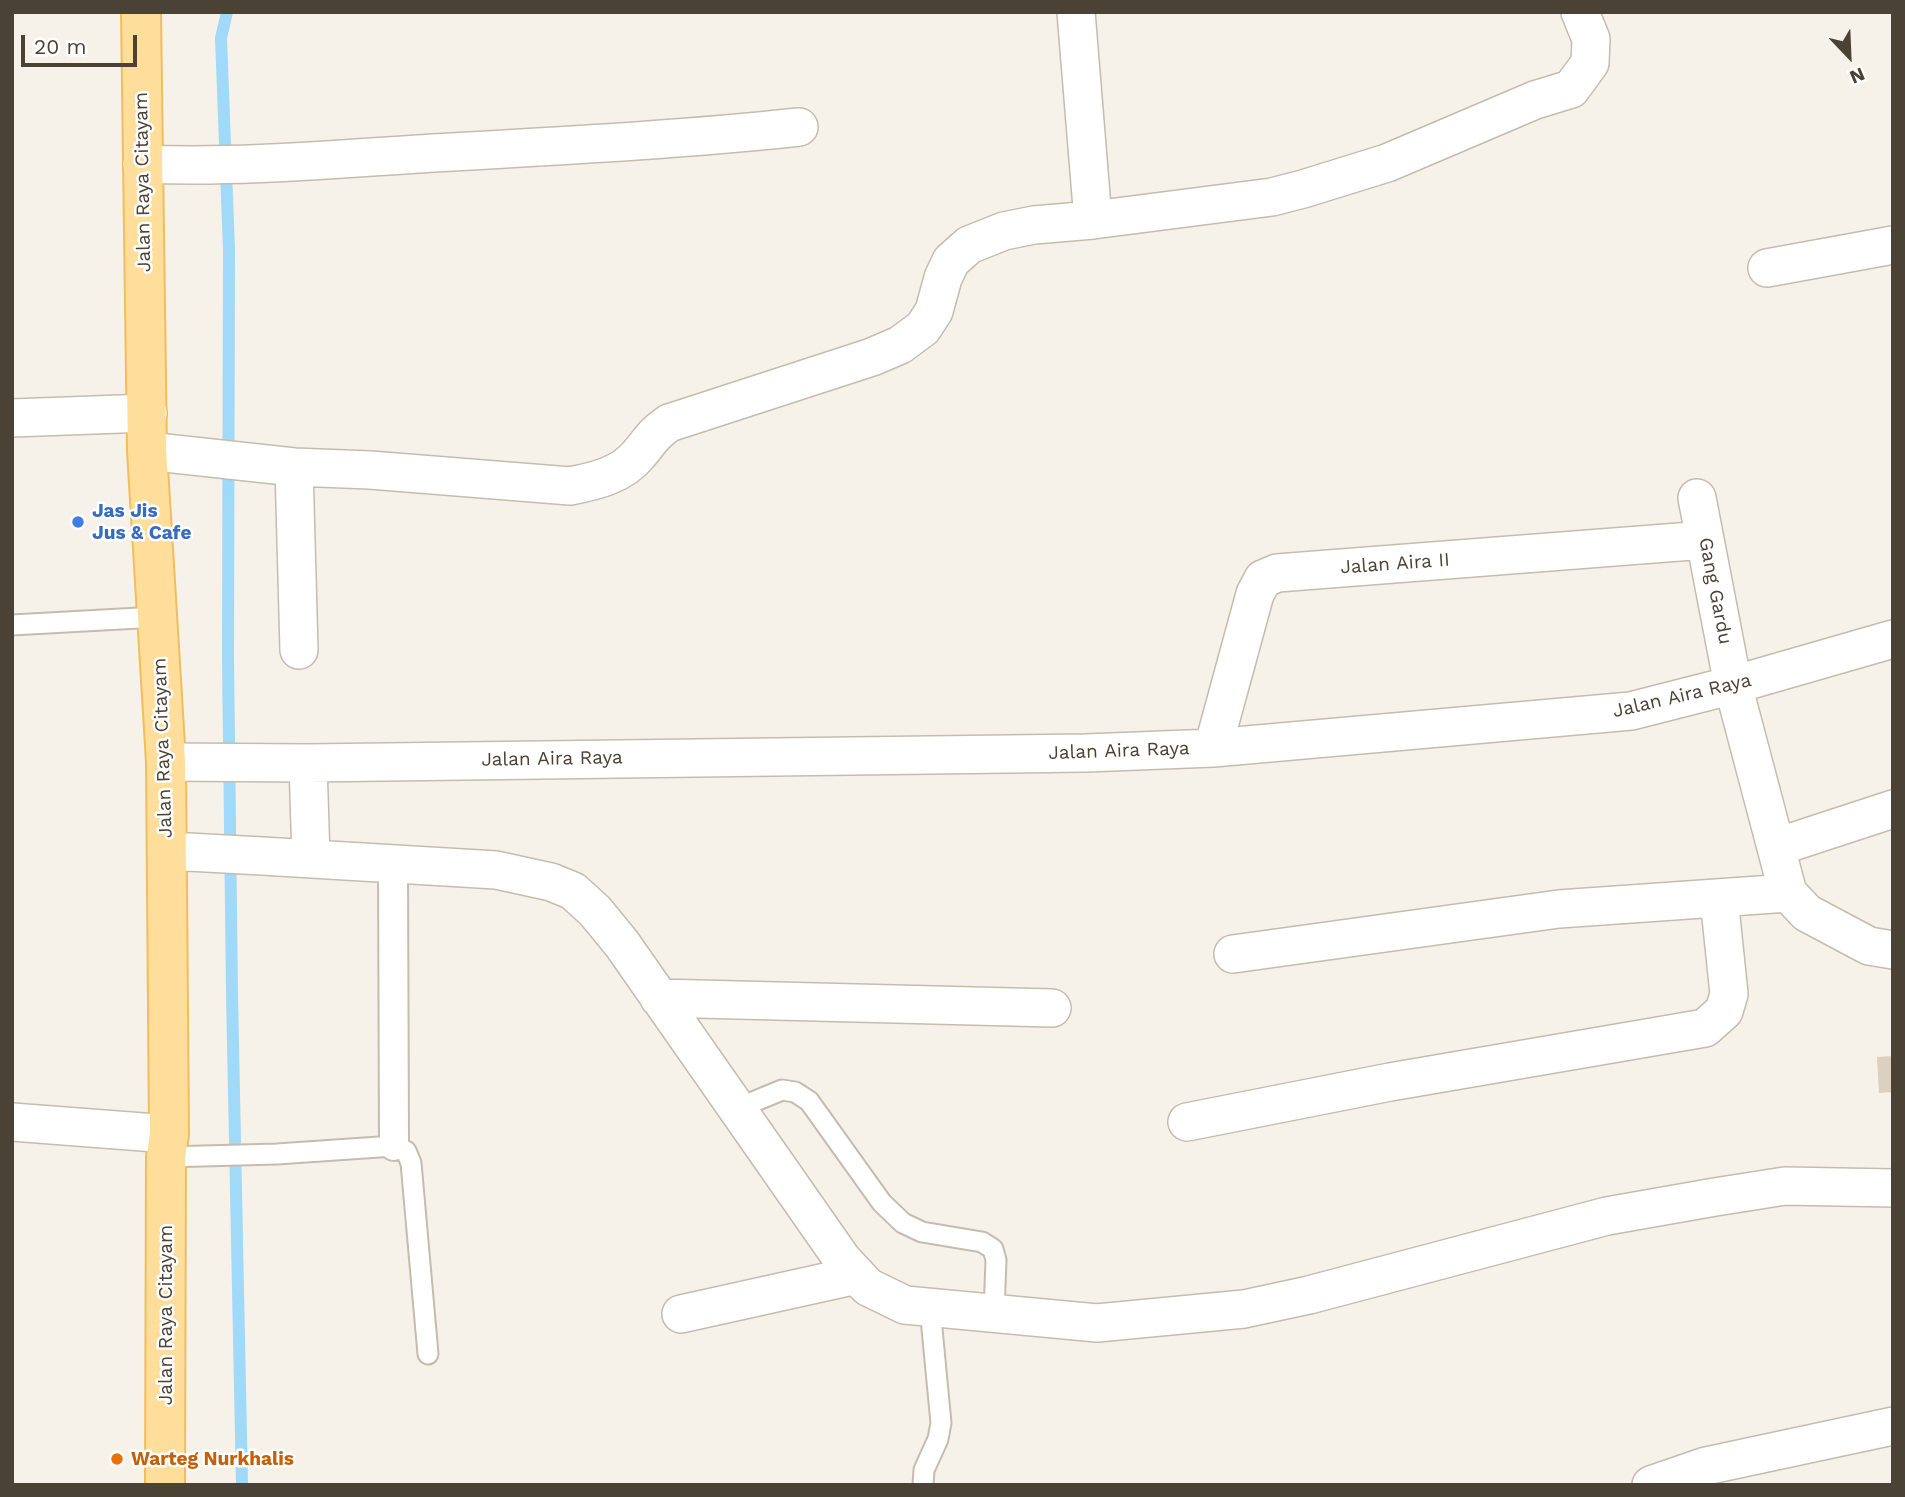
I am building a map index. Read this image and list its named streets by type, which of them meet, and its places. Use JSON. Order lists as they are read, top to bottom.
{
  "streets": {
    "main road": ["Jalan Raya Citayam"],
    "street": ["Jalan Aira II", "Gang Gardu", "Jalan Aira Raya"]
  },
  "crossings": [
    ["Jalan Raya Citayam", "Jalan Aira Raya"],
    ["Jalan Aira II", "Gang Gardu"],
    ["Jalan Aira II", "Jalan Aira Raya"],
    ["Gang Gardu", "Jalan Aira Raya"]
  ],
  "places": ["Jas Jis Jus & Cafe", "Warteg Nurkhalis"],
  "scale_bar": "20 m",
  "north": "bottom right"
}
